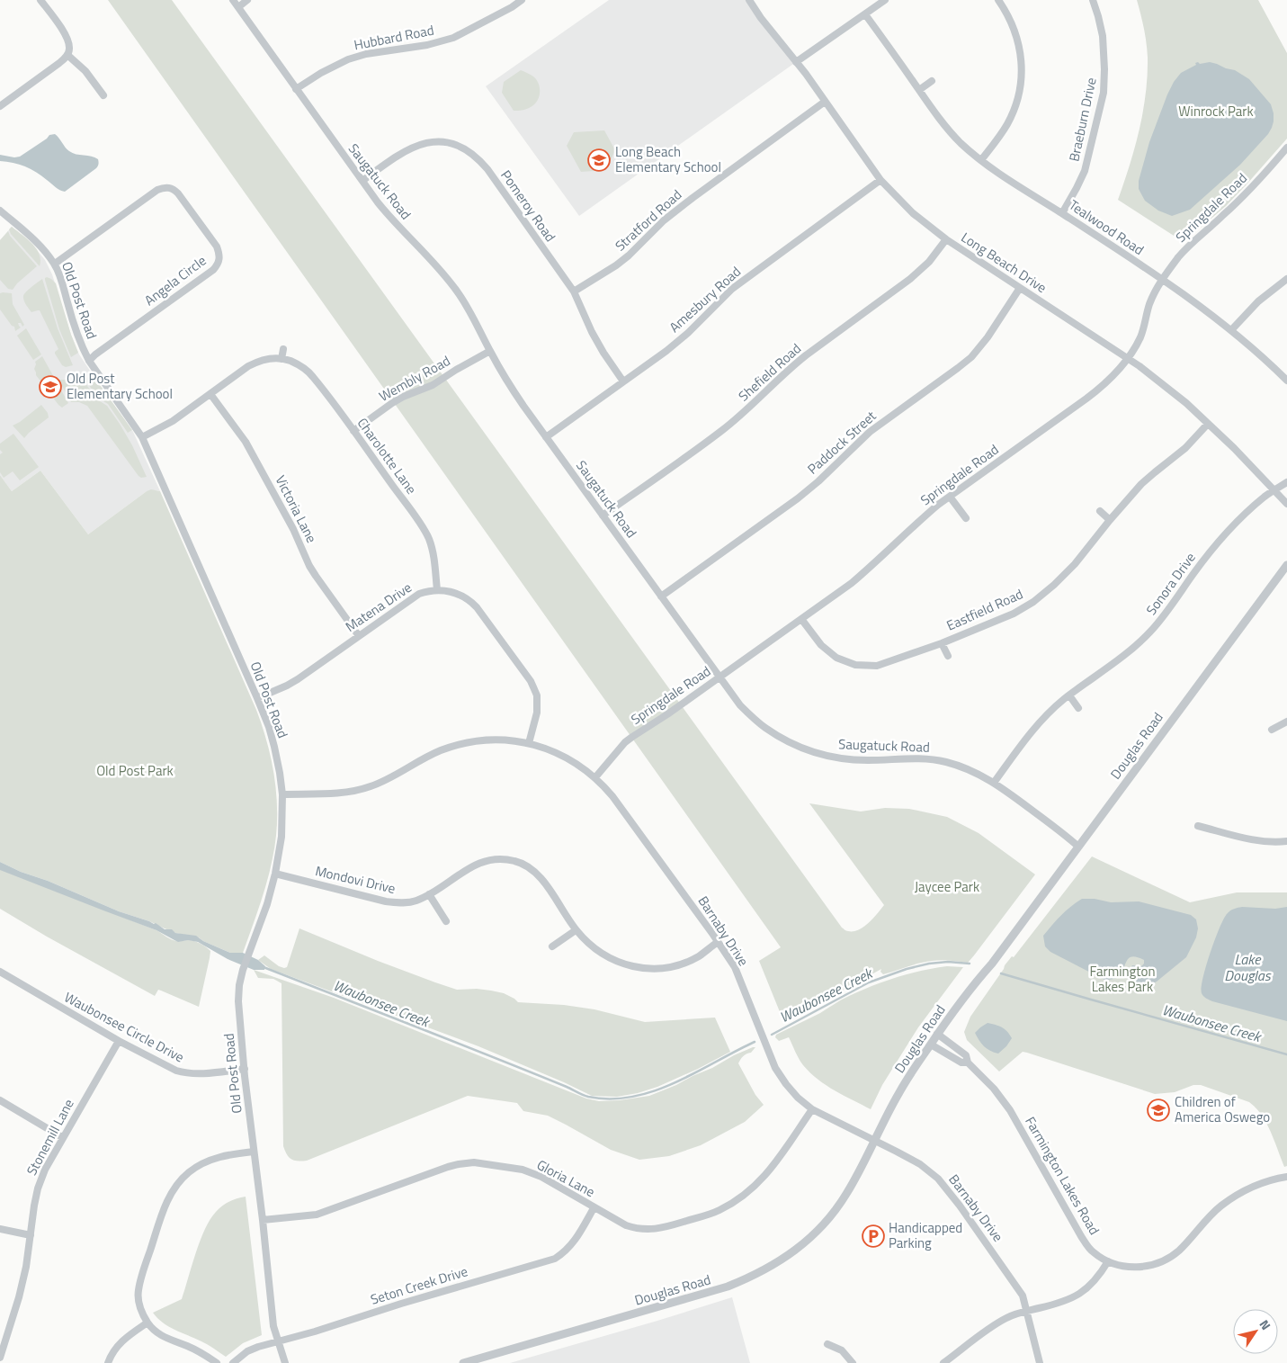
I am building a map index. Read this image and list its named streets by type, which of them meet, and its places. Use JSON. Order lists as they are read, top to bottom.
{
  "streets": {
    "street": [
      "Hubbard Road",
      "Braeburn Drive",
      "Saugatuck Road",
      "Pomeroy Road",
      "Springdale Road",
      "Stratford Road",
      "Tealwood Road",
      "Long Beach Drive",
      "Angela Circle",
      "Amesbury Road",
      "Old Post Road",
      "Shefield Road",
      "Wembly Road",
      "Paddock Street",
      "Charolotte Lane",
      "Victoria Lane",
      "Sonora Drive",
      "Matena Drive",
      "Eastfield Road",
      "Douglas Road",
      "Mondovi Drive",
      "Barnaby Drive",
      "Waubonsee Circle Drive",
      "Stonemill Lane",
      "Farmington Lakes Road",
      "Gloria Lane",
      "Seton Creek Drive"
    ]
  },
  "crossings": [
    ["Hubbard Road", "Saugatuck Road"],
    ["Braeburn Drive", "Tealwood Road"],
    ["Saugatuck Road", "Pomeroy Road"],
    ["Saugatuck Road", "Springdale Road"],
    ["Saugatuck Road", "Amesbury Road"],
    ["Saugatuck Road", "Shefield Road"],
    ["Saugatuck Road", "Wembly Road"],
    ["Saugatuck Road", "Paddock Street"],
    ["Saugatuck Road", "Sonora Drive"],
    ["Saugatuck Road", "Douglas Road"],
    ["Pomeroy Road", "Stratford Road"],
    ["Pomeroy Road", "Amesbury Road"],
    ["Springdale Road", "Tealwood Road"],
    ["Springdale Road", "Long Beach Drive"],
    ["Springdale Road", "Eastfield Road"],
    ["Springdale Road", "Barnaby Drive"],
    ["Stratford Road", "Long Beach Drive"],
    ["Long Beach Drive", "Amesbury Road"],
    ["Long Beach Drive", "Shefield Road"],
    ["Long Beach Drive", "Paddock Street"],
    ["Long Beach Drive", "Sonora Drive"],
    ["Long Beach Drive", "Eastfield Road"],
    ["Angela Circle", "Old Post Road"],
    ["Old Post Road", "Matena Drive"],
    ["Old Post Road", "Mondovi Drive"],
    ["Old Post Road", "Barnaby Drive"],
    ["Old Post Road", "Waubonsee Circle Drive"],
    ["Old Post Road", "Gloria Lane"],
    ["Old Post Road", "Seton Creek Drive"],
    ["Wembly Road", "Charolotte Lane"],
    ["Charolotte Lane", "Matena Drive"],
    ["Victoria Lane", "Matena Drive"],
    ["Matena Drive", "Barnaby Drive"],
    ["Douglas Road", "Barnaby Drive"],
    ["Douglas Road", "Farmington Lakes Road"],
    ["Mondovi Drive", "Barnaby Drive"],
    ["Barnaby Drive", "Gloria Lane"],
    ["Waubonsee Circle Drive", "Stonemill Lane"],
    ["Gloria Lane", "Seton Creek Drive"]
  ],
  "water": ["Lake Douglas", "Waubonsee Creek"],
  "parks": [
    "Winrock Park",
    "Old Post Park",
    "Jaycee Park",
    "Farmington Lakes Park"
  ],
  "places": {
    "school or university": ["Long Beach Elementary School", "Old Post Elementary School", "Children of America Oswego"],
    "parking": ["Handicapped Parking"]
  },
  "north": "top right"
}
